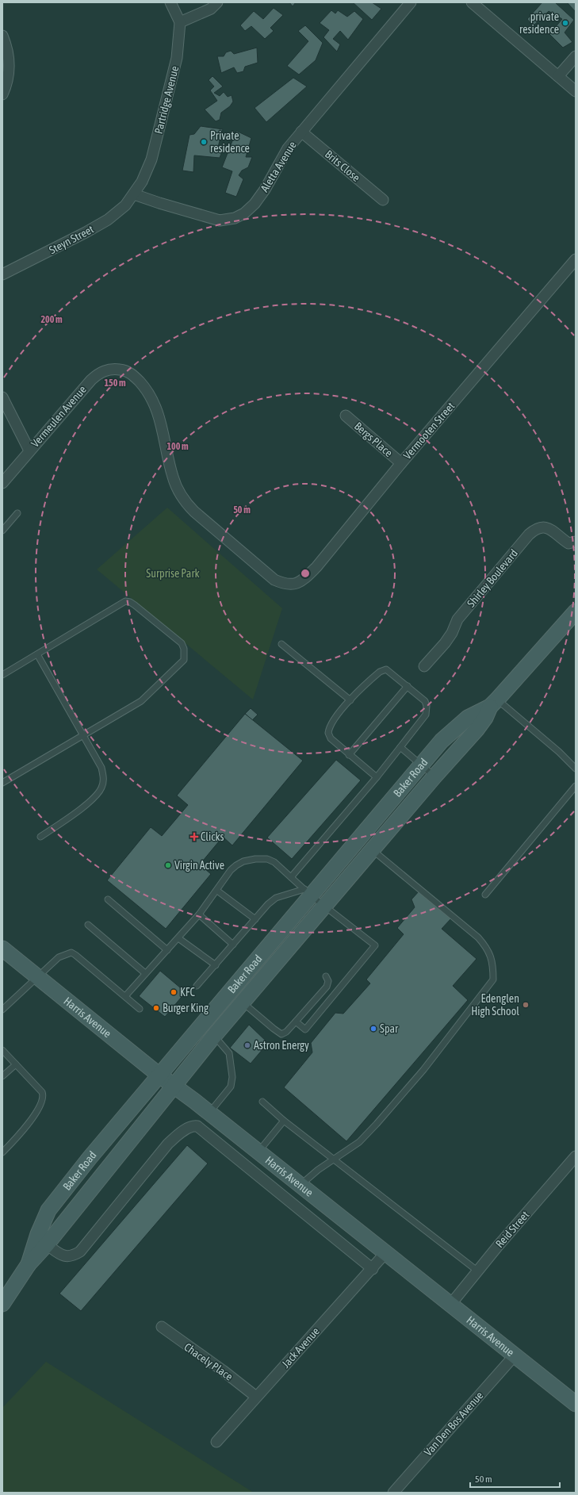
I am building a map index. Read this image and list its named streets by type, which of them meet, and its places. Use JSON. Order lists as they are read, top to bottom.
{
  "streets": {
    "main road": ["Baker Road", "Harris Avenue"],
    "street": [
      "Partridge Avenue",
      "Brits Close",
      "Aletta Avenue",
      "Steyn Street",
      "Vermeulen Avenue",
      "Vermooten Street",
      "Bergs Place",
      "Shirley Boulevard",
      "Reid Street",
      "Jack Avenue",
      "Chacely Place",
      "Van Den Bos Avenue"
    ]
  },
  "crossings": [
    ["Partridge Avenue", "Aletta Avenue"],
    ["Partridge Avenue", "Steyn Street"],
    ["Brits Close", "Aletta Avenue"],
    ["Aletta Avenue", "Steyn Street"],
    ["Vermeulen Avenue", "Vermooten Street"],
    ["Vermooten Street", "Bergs Place"],
    ["Baker Road", "Harris Avenue"],
    ["Harris Avenue", "Reid Street"],
    ["Harris Avenue", "Jack Avenue"],
    ["Harris Avenue", "Van Den Bos Avenue"],
    ["Jack Avenue", "Chacely Place"]
  ],
  "parks": ["Surprise Park"],
  "places": {
    "other": [
      "private residence",
      "Private residence",
      "Virgin Active",
      "KFC",
      "Edenglen High School",
      "Burger King",
      "Spar",
      "Astron Energy"
    ],
    "health": ["Clicks"]
  },
  "scale_bar": "50 m",
  "rings": [
    "200 m",
    "150 m",
    "100 m",
    "50 m"
  ]
}
